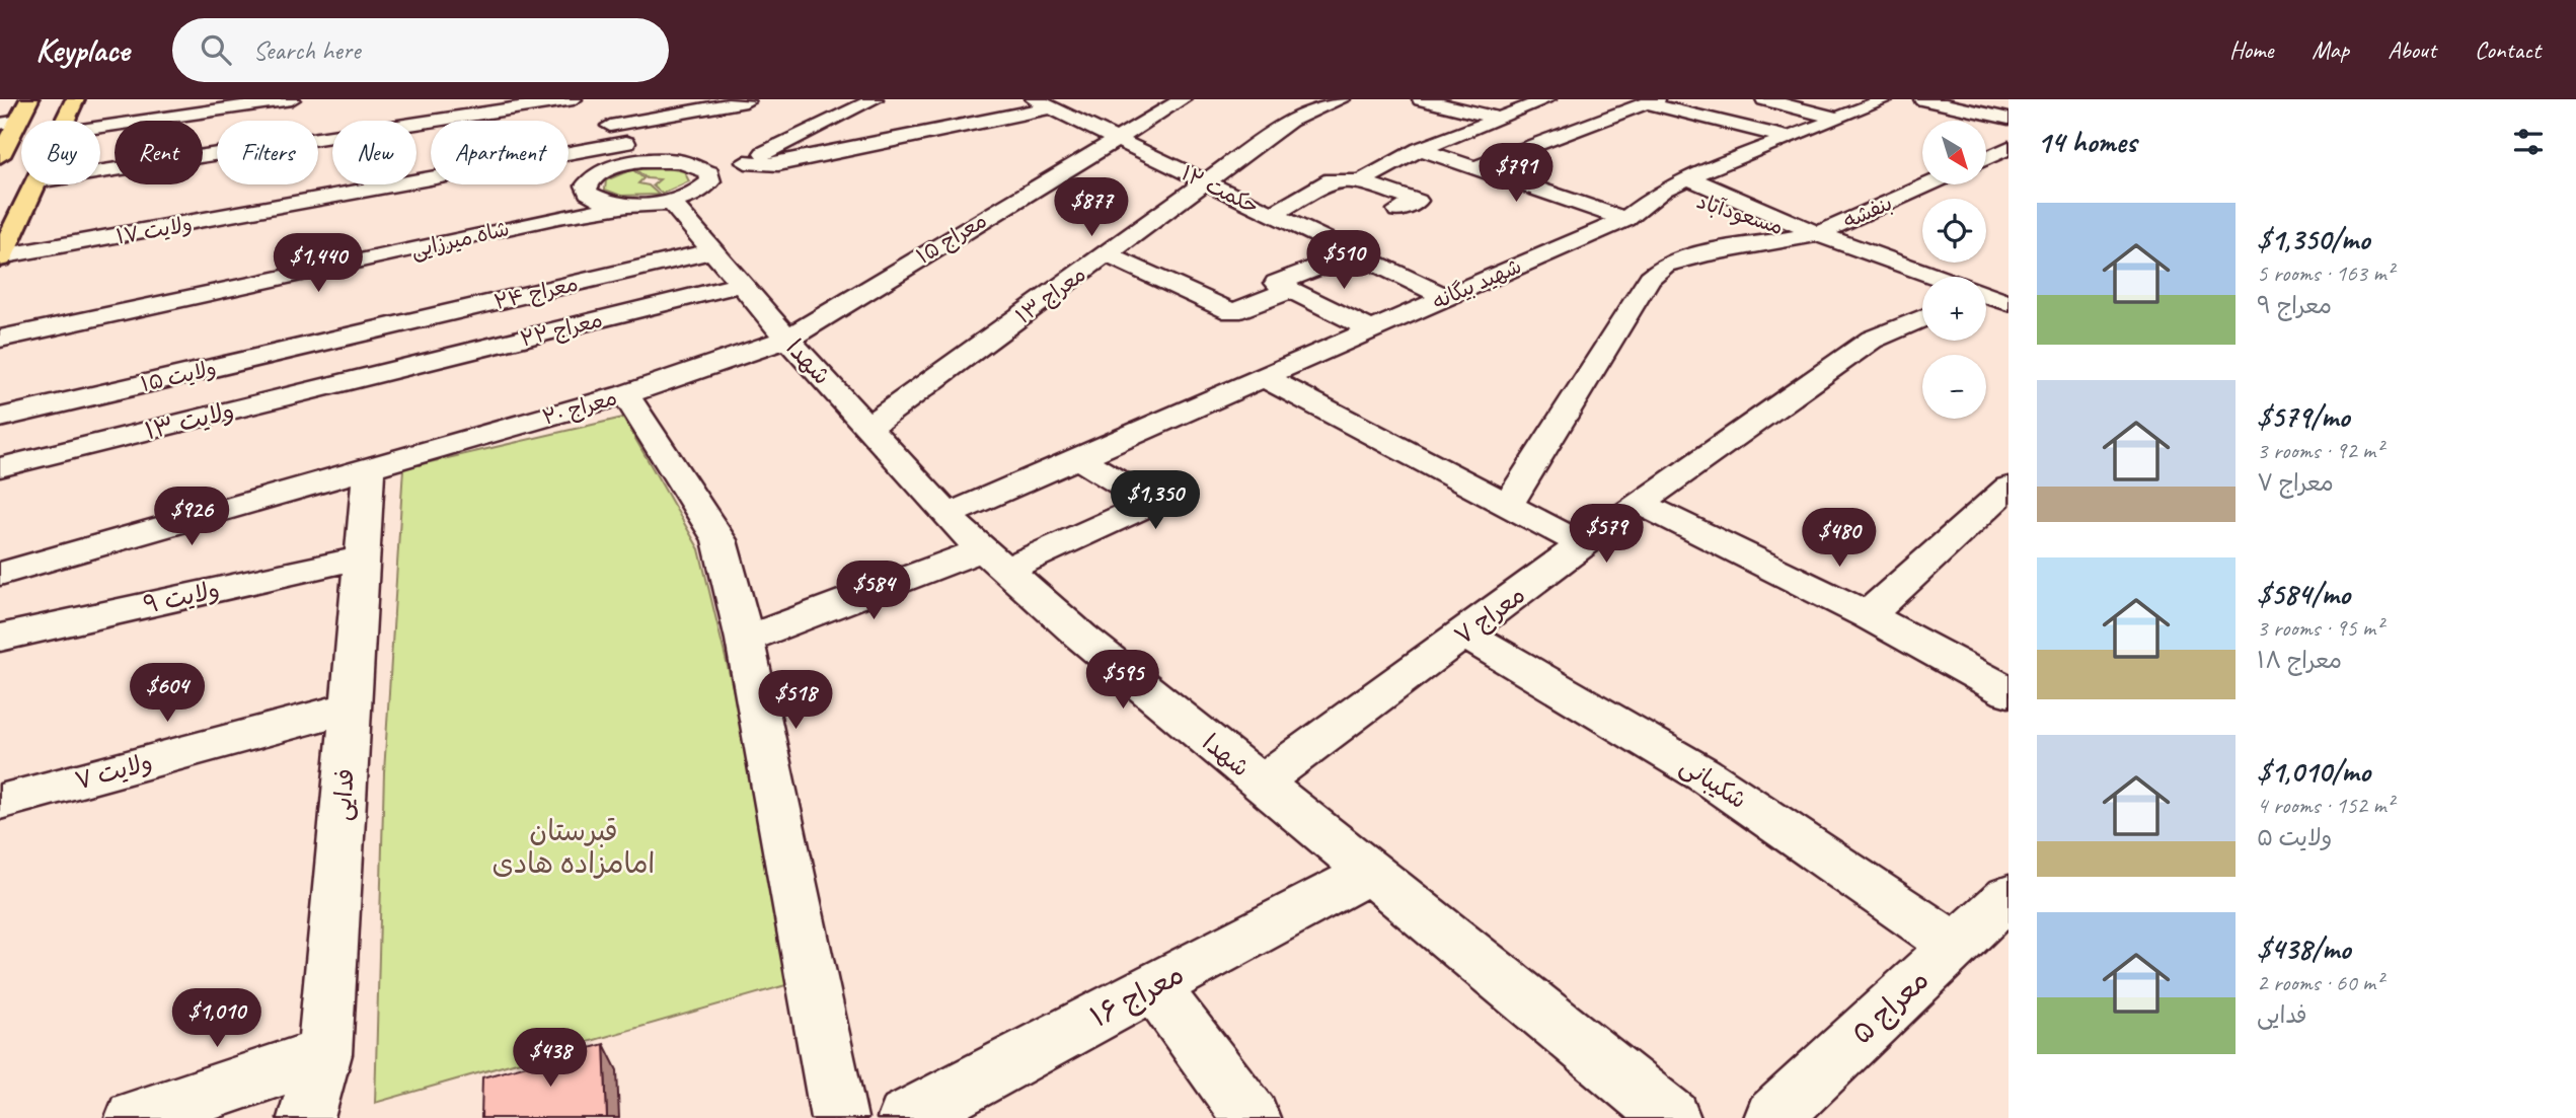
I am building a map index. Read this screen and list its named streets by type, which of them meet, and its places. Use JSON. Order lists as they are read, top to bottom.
{
  "streets": {
    "street": [
      "حکمت ۱۲",
      "بنفشه",
      "مسعودآباد",
      "ولایت ۱۷",
      "معراج ۱۵",
      "شاه میرزایی",
      "شهید بیگانه",
      "معراج ۲۴",
      "معراج ۱۳",
      "معراج ۲۲",
      "شهدا",
      "ولایت ۱۵",
      "معراج ۲۰",
      "ولایت ۱۳",
      "ولایت ۹",
      "معراج ۷",
      "ولایت ۷",
      "شکیبانی",
      "فدایی",
      "معراج ۱۶",
      "معراج ۵"
    ]
  },
  "crossings": [
    ["حکمت ۱۲", "معراج ۱۵"],
    ["حکمت ۱۲", "شهید بیگانه"],
    ["حکمت ۱۲", "معراج ۱۳"],
    ["بنفشه", "مسعودآباد"],
    ["مسعودآباد", "شهید بیگانه"],
    ["معراج ۱۵", "شهدا"],
    ["معراج ۱۵", "معراج ۲۰"],
    ["شاه میرزایی", "شهدا"],
    ["شهید بیگانه", "شهدا"],
    ["معراج ۲۴", "شهدا"],
    ["معراج ۲۴", "ولایت ۱۵"],
    ["معراج ۱۳", "شهدا"],
    ["معراج ۲۲", "شهدا"],
    ["معراج ۲۲", "ولایت ۱۳"],
    ["شهدا", "معراج ۲۰"],
    ["شهدا", "معراج ۷"],
    ["شهدا", "معراج ۱۶"],
    ["معراج ۲۰", "فدایی"],
    ["ولایت ۹", "فدایی"],
    ["معراج ۷", "شکیبانی"],
    ["ولایت ۷", "فدایی"],
    ["شکیبانی", "معراج ۵"]
  ],
  "parks": ["قبرستان امامزاده هادی"],
  "north": "bottom right",
  "page": {
    "header": "Keyplace",
    "search": "Search here",
    "nav": [
      "Home",
      "Map",
      "About",
      "Contact"
    ],
    "heading": "14 homes",
    "map_buttons": ["+", "−"],
    "chip": [
      "Buy",
      "Rent",
      "Filters",
      "New",
      "Apartment"
    ],
    "price": [
      "$791",
      "$877",
      "$510",
      "$1,440",
      "$1,350",
      "$926",
      "$579",
      "$480",
      "$584",
      "$595",
      "$604",
      "$518",
      "$1,010",
      "$438"
    ],
    "list": [
      {
        "name": "$1,350/mo",
        "note": "5 rooms · 163 m² · معراج ۹"
      },
      {
        "name": "$579/mo",
        "note": "3 rooms · 92 m² · معراج ۷"
      },
      {
        "name": "$584/mo",
        "note": "3 rooms · 95 m² · معراج ۱۸"
      },
      {
        "name": "$1,010/mo",
        "note": "4 rooms · 152 m² · ولایت ۵"
      },
      {
        "name": "$438/mo",
        "note": "2 rooms · 60 m² · فدایی"
      }
    ]
  }
}
